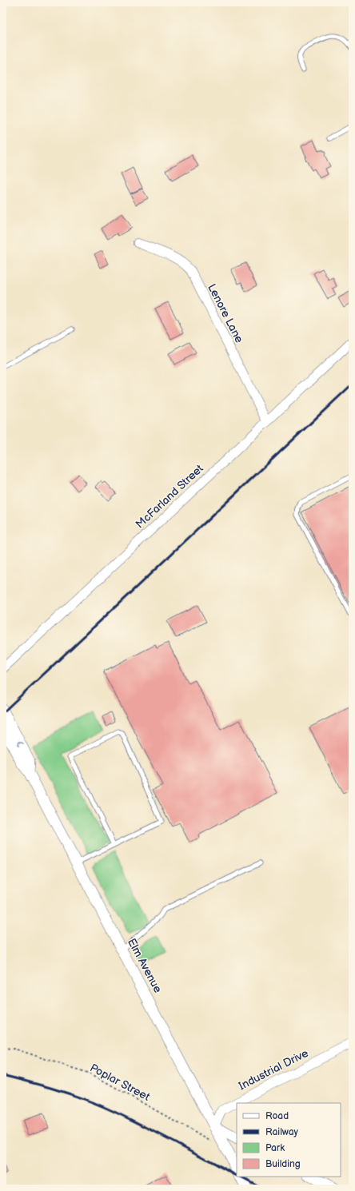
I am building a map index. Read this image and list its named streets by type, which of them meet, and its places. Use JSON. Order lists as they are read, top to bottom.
{
  "streets": {
    "street": [
      "Lenore Lane",
      "McFarland Street",
      "Elm Avenue",
      "Industrial Drive"
    ],
    "path": ["Poplar Street"]
  },
  "crossings": [
    ["Lenore Lane", "McFarland Street"],
    ["Elm Avenue", "Industrial Drive"],
    ["Elm Avenue", "Poplar Street"]
  ],
  "legend": [
    "Road",
    "Railway",
    "Park",
    "Building"
  ]
}
